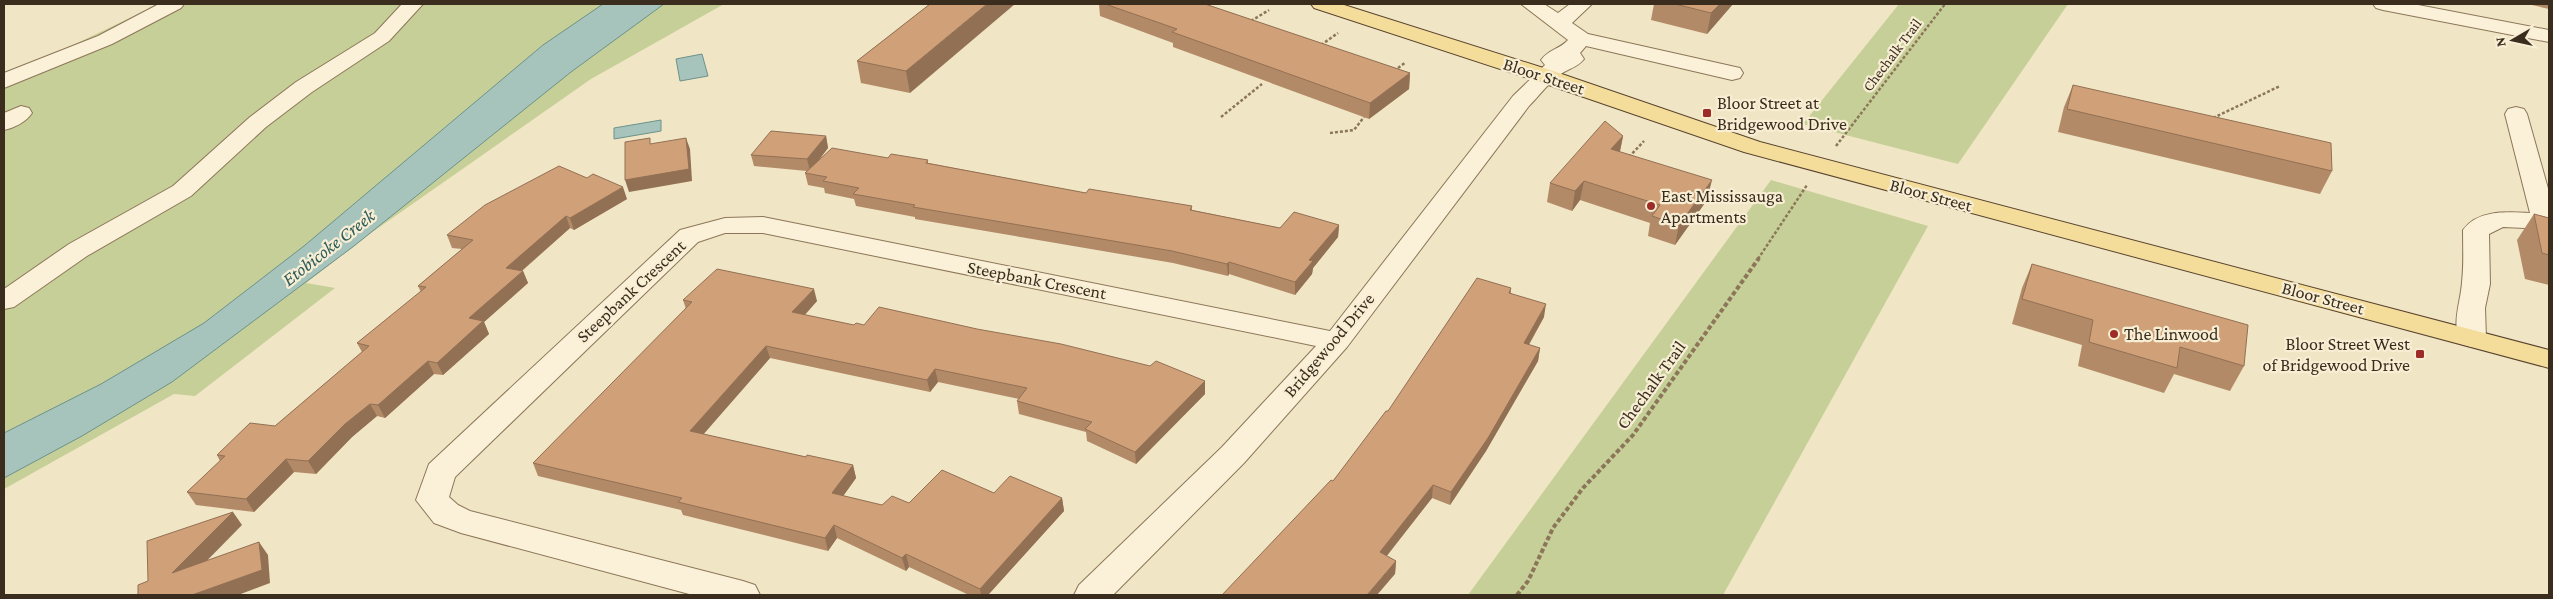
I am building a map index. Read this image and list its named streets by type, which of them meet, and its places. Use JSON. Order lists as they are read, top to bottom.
{
  "streets": {
    "main road": ["Bloor Street"],
    "street": ["Steepbank Crescent", "Bridgewood Drive"],
    "path": ["Chechalk Trail"]
  },
  "crossings": [
    ["Bloor Street", "Bridgewood Drive"],
    ["Steepbank Crescent", "Bridgewood Drive"]
  ],
  "water": ["Etobicoke Creek"],
  "places": {
    "transit": ["Bloor Street at Bridgewood Drive", "Bloor Street West of Bridgewood Drive"],
    "other": ["East Mississauga Apartments", "The Linwood"]
  },
  "north": "left"
}
